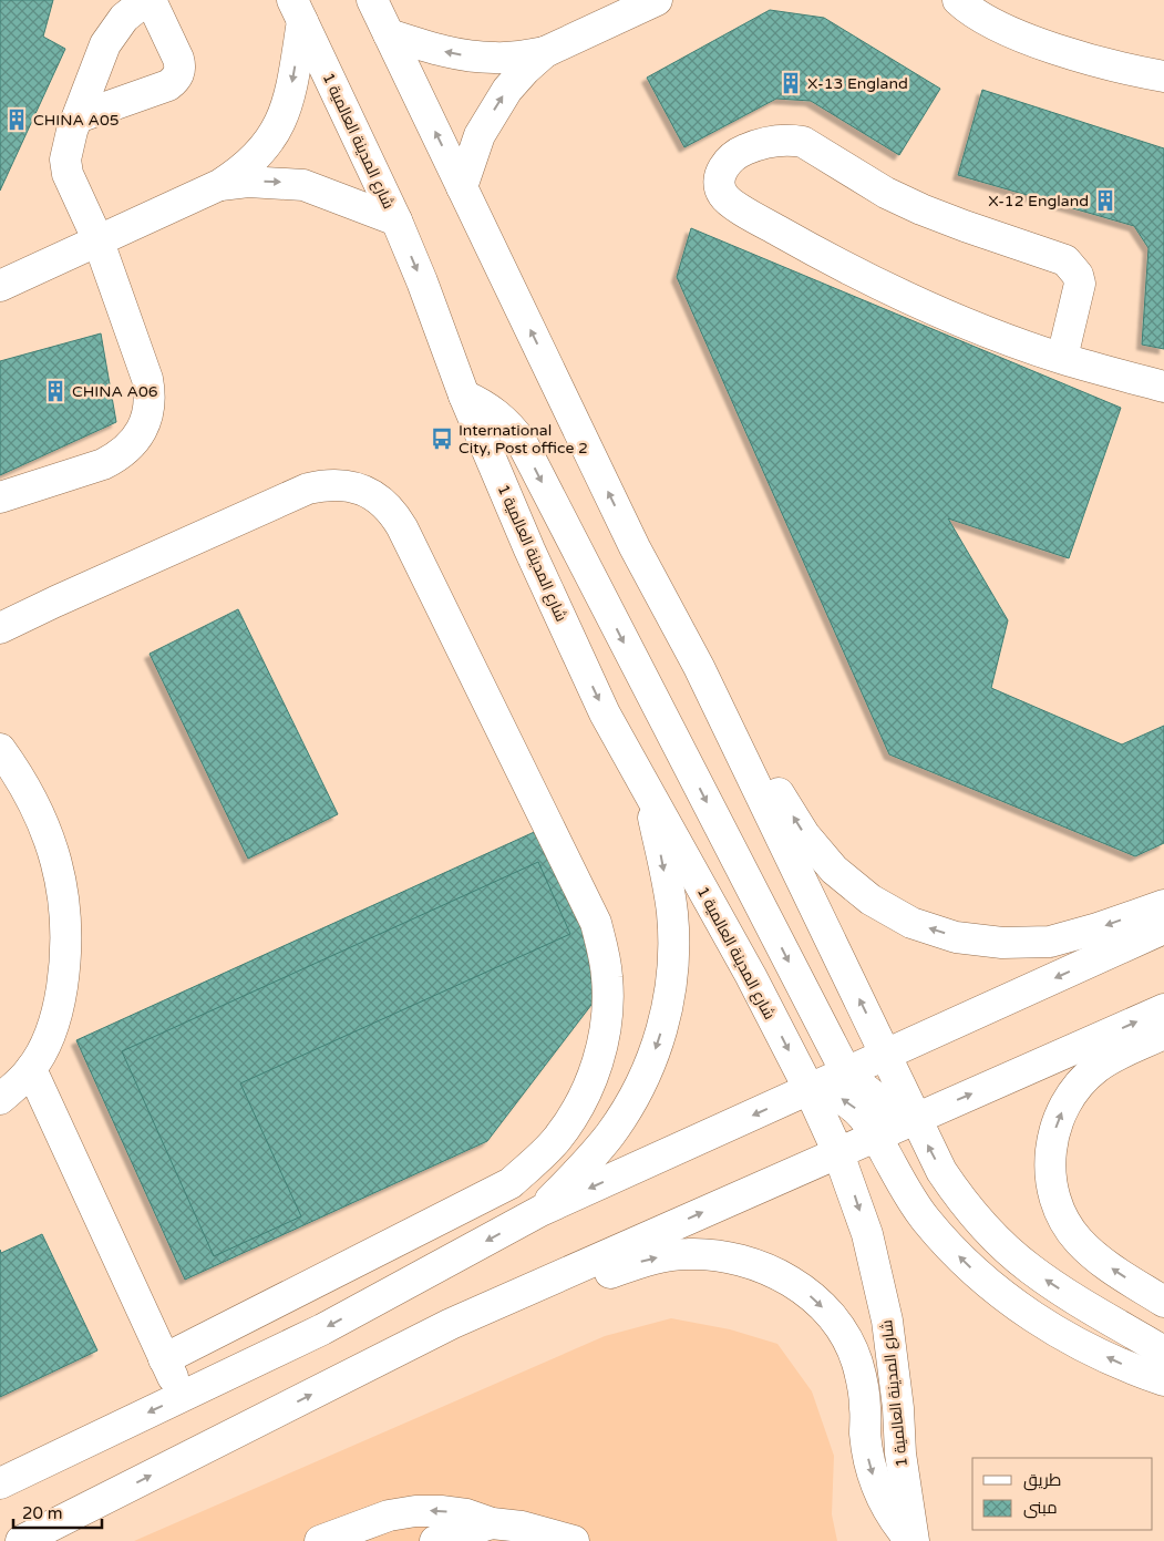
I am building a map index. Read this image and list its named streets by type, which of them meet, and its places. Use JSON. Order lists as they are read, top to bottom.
{
  "streets": {
    "street": ["شارع المدينة العالمية 1"]
  },
  "places": {
    "building": [
      "X-13 England",
      "CHINA A05",
      "X-12 England",
      "CHINA A06"
    ],
    "bus stop": ["International City, Post office 2"]
  },
  "legend": ["طريق", "مبنى"],
  "scale_bar": "20 m"
}
